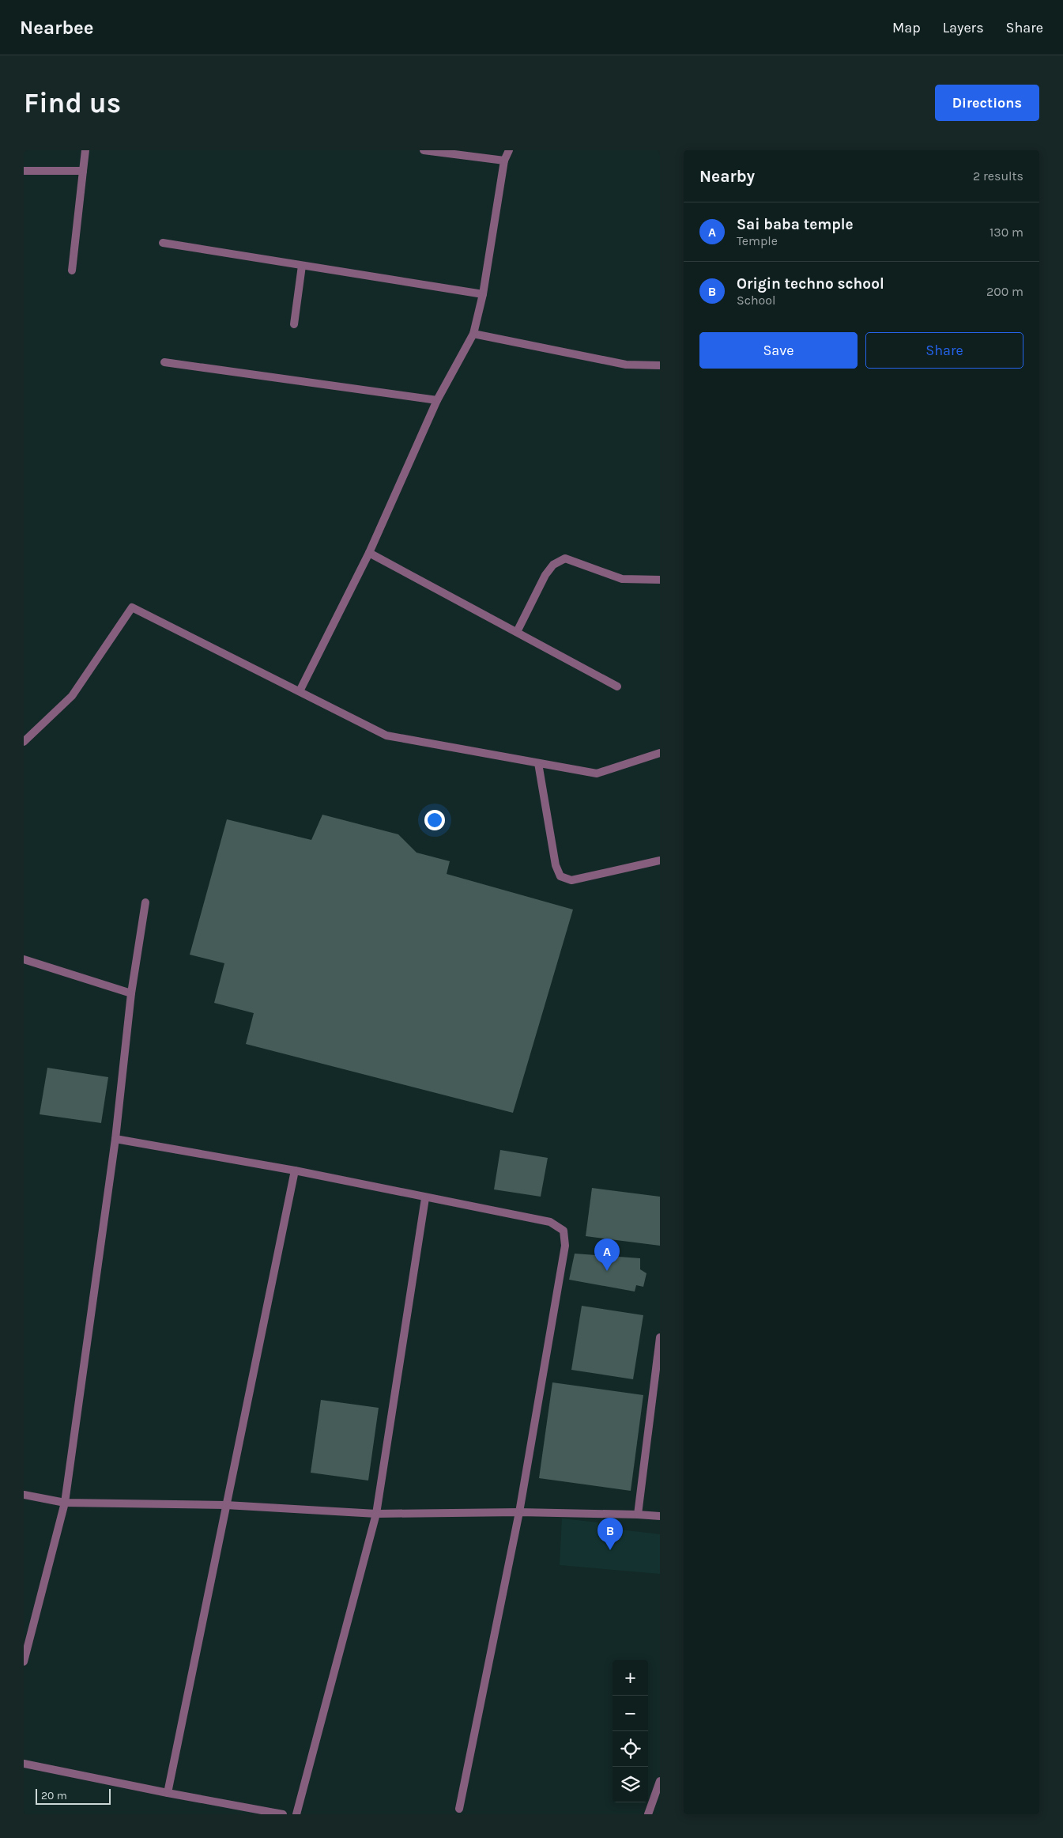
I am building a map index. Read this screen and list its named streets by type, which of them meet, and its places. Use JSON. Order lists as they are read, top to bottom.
{
  "scale_bar": "20 m",
  "page": {
    "header": "Nearbee",
    "nav": ["Map", "Layers", "Share"],
    "buttons": [
      "Directions",
      ["Save", "Share"]
    ],
    "title": "Find us",
    "heading": ["Nearby", "2 results"],
    "list": [
      {
        "mark": "A",
        "name": "Sai baba temple",
        "note": "Temple",
        "value": "130 m"
      },
      {
        "mark": "B",
        "name": "Origin techno school",
        "note": "School",
        "value": "200 m"
      }
    ],
    "pins": ["A", "B"],
    "map_buttons": ["+", "−"],
    "scale": "20 m"
  }
}
